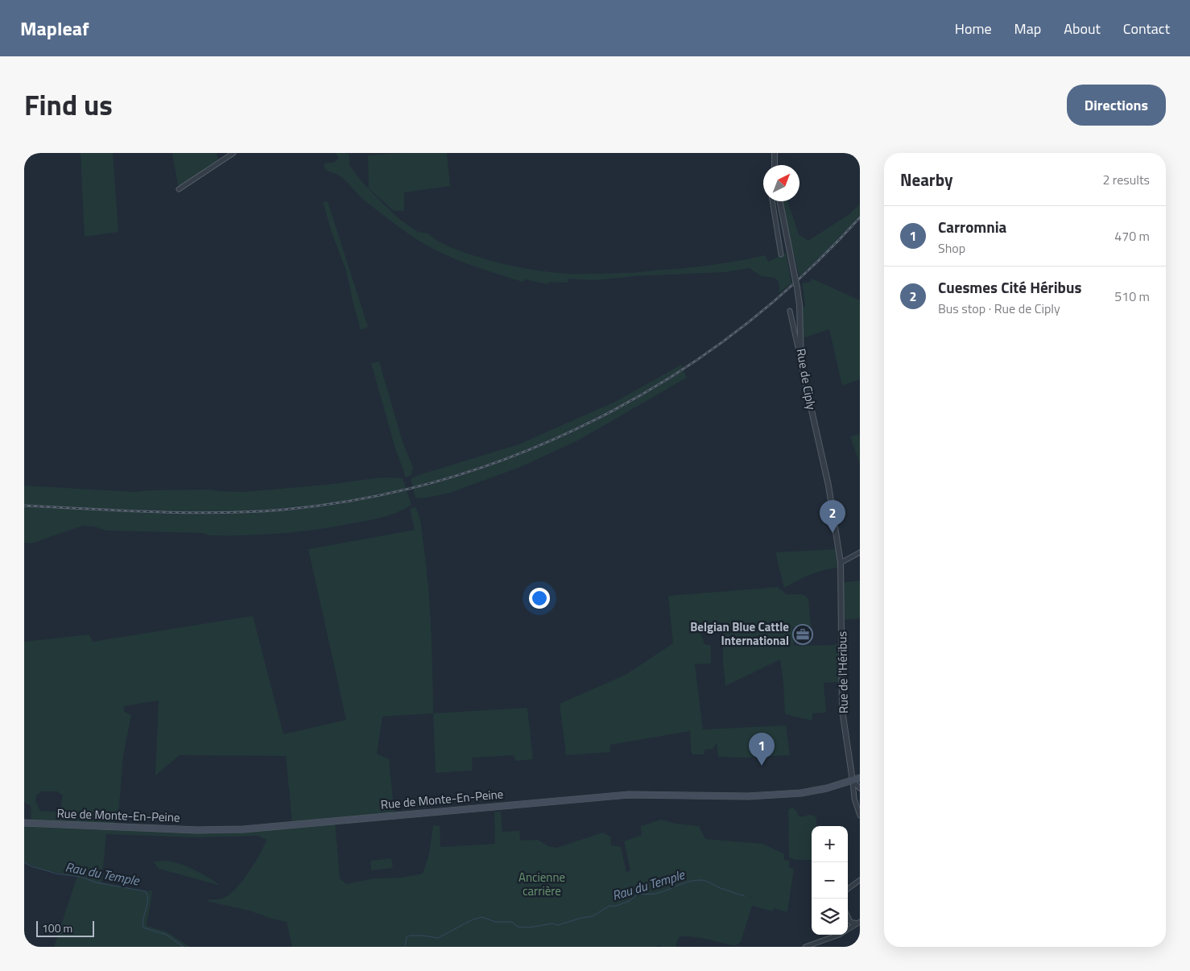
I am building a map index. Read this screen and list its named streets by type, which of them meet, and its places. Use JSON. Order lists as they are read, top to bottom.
{
  "streets": {
    "main road": ["Rue de Monte-En-Peine"],
    "street": ["Rue de Ciply", "Rue de l'Héribus"]
  },
  "crossings": [
    ["Rue de Ciply", "Rue de l'Héribus"],
    ["Rue de l'Héribus", "Rue de Monte-En-Peine"]
  ],
  "water": ["Rau du Temple"],
  "parks": ["Ancienne carrière"],
  "places": {
    "office": ["Belgian Blue Cattle International"]
  },
  "scale_bar": "100 m",
  "north": "top right",
  "page": {
    "header": "Mapleaf",
    "nav": [
      "Home",
      "Map",
      "About",
      "Contact"
    ],
    "title": "Find us",
    "buttons": "Directions",
    "heading": ["Nearby", "2 results"],
    "list": [
      {
        "mark": "1",
        "name": "Carromnia",
        "note": "Shop",
        "value": "470 m"
      },
      {
        "mark": "2",
        "name": "Cuesmes Cité Héribus",
        "note": "Bus stop · Rue de Ciply",
        "value": "510 m"
      }
    ],
    "pins": ["2", "1"],
    "map_buttons": ["+", "−"],
    "scale": "100 m"
  }
}
